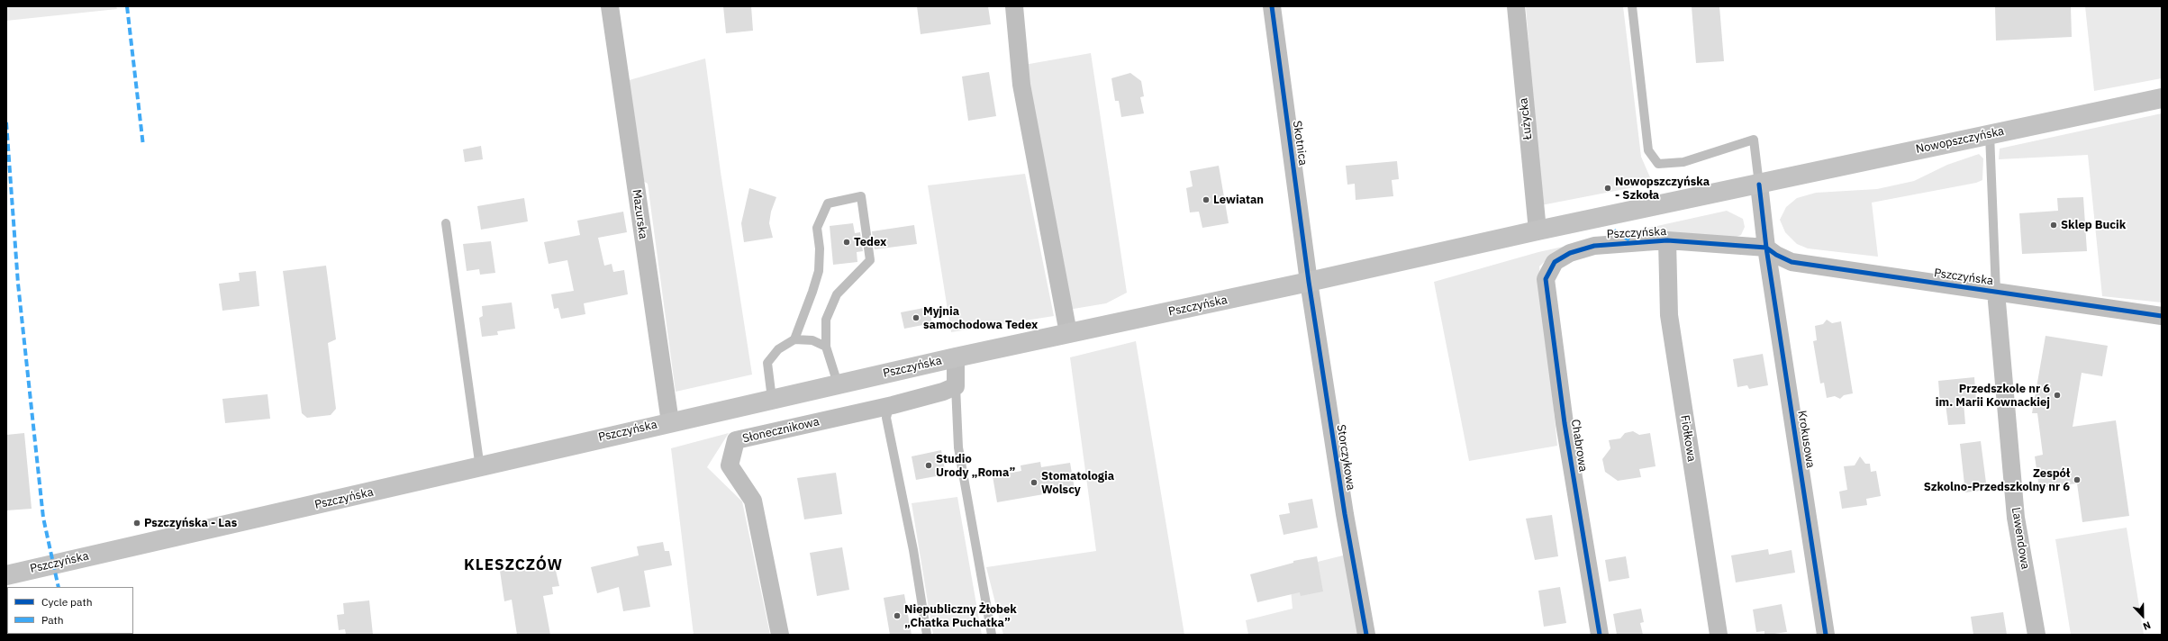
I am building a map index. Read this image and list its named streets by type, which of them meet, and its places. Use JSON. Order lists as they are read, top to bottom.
{
  "streets": {
    "main road": ["Nowopszczyńska", "Pszczyńska"],
    "street": [
      "Łużycka",
      "Skotnica",
      "Mazurska",
      "Słonecznikowa",
      "Fiołkowa",
      "Krokusowa",
      "Chabrowa",
      "Storczykowa",
      "Lawendowa"
    ]
  },
  "crossings": [
    ["Łużycka", "Pszczyńska"],
    ["Nowopszczyńska", "Pszczyńska"],
    ["Skotnica", "Pszczyńska"],
    ["Skotnica", "Storczykowa"],
    ["Mazurska", "Pszczyńska"],
    ["Pszczyńska", "Fiołkowa"],
    ["Pszczyńska", "Krokusowa"],
    ["Pszczyńska", "Chabrowa"],
    ["Pszczyńska", "Storczykowa"],
    ["Pszczyńska", "Lawendowa"]
  ],
  "districts": ["KLESZCZÓW"],
  "places": [
    "Nowopszczyńska - Szkoła",
    "Lewiatan",
    "Sklep Bucik",
    "Tedex",
    "Myjnia samochodowa Tedex",
    "Przedszkole nr 6 im. Marii Kownackiej",
    "Studio Urody „Roma”",
    "Zespół Szkolno-Przedszkolny nr 6",
    "Stomatologia Wolscy",
    "Pszczyńska - Las",
    "Niepubliczny Żłobek „Chatka Puchatka”"
  ],
  "legend": ["Cycle path", "Path"],
  "north": "bottom"
}
